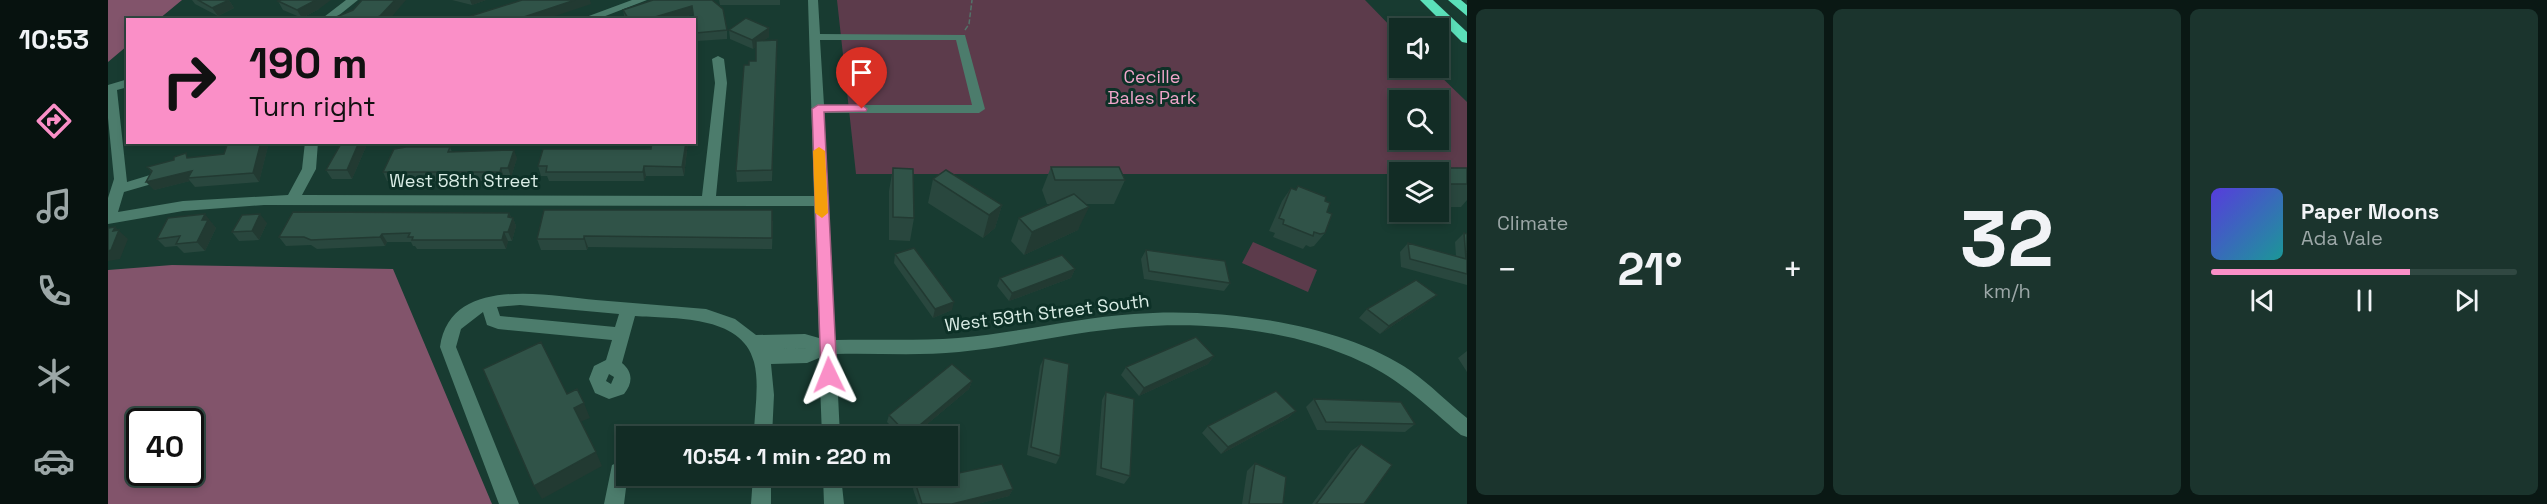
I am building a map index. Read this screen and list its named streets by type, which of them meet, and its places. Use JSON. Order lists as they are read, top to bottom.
{
  "streets": {
    "street": ["West 58th Street", "West 59th Street South"]
  },
  "parks": ["Cecille Bales Park"],
  "page": {
    "tabs": "10:53",
    "tile": [
      "Climate",
      ["32", "km/h"]
    ],
    "turn": ["190 m", "Turn right"],
    "song": ["Paper Moons", "Ada Vale"],
    "heat": ["−", "21°", "+"],
    "limit": "40",
    "trip": "10:54 · 1 min · 220 m"
  }
}
